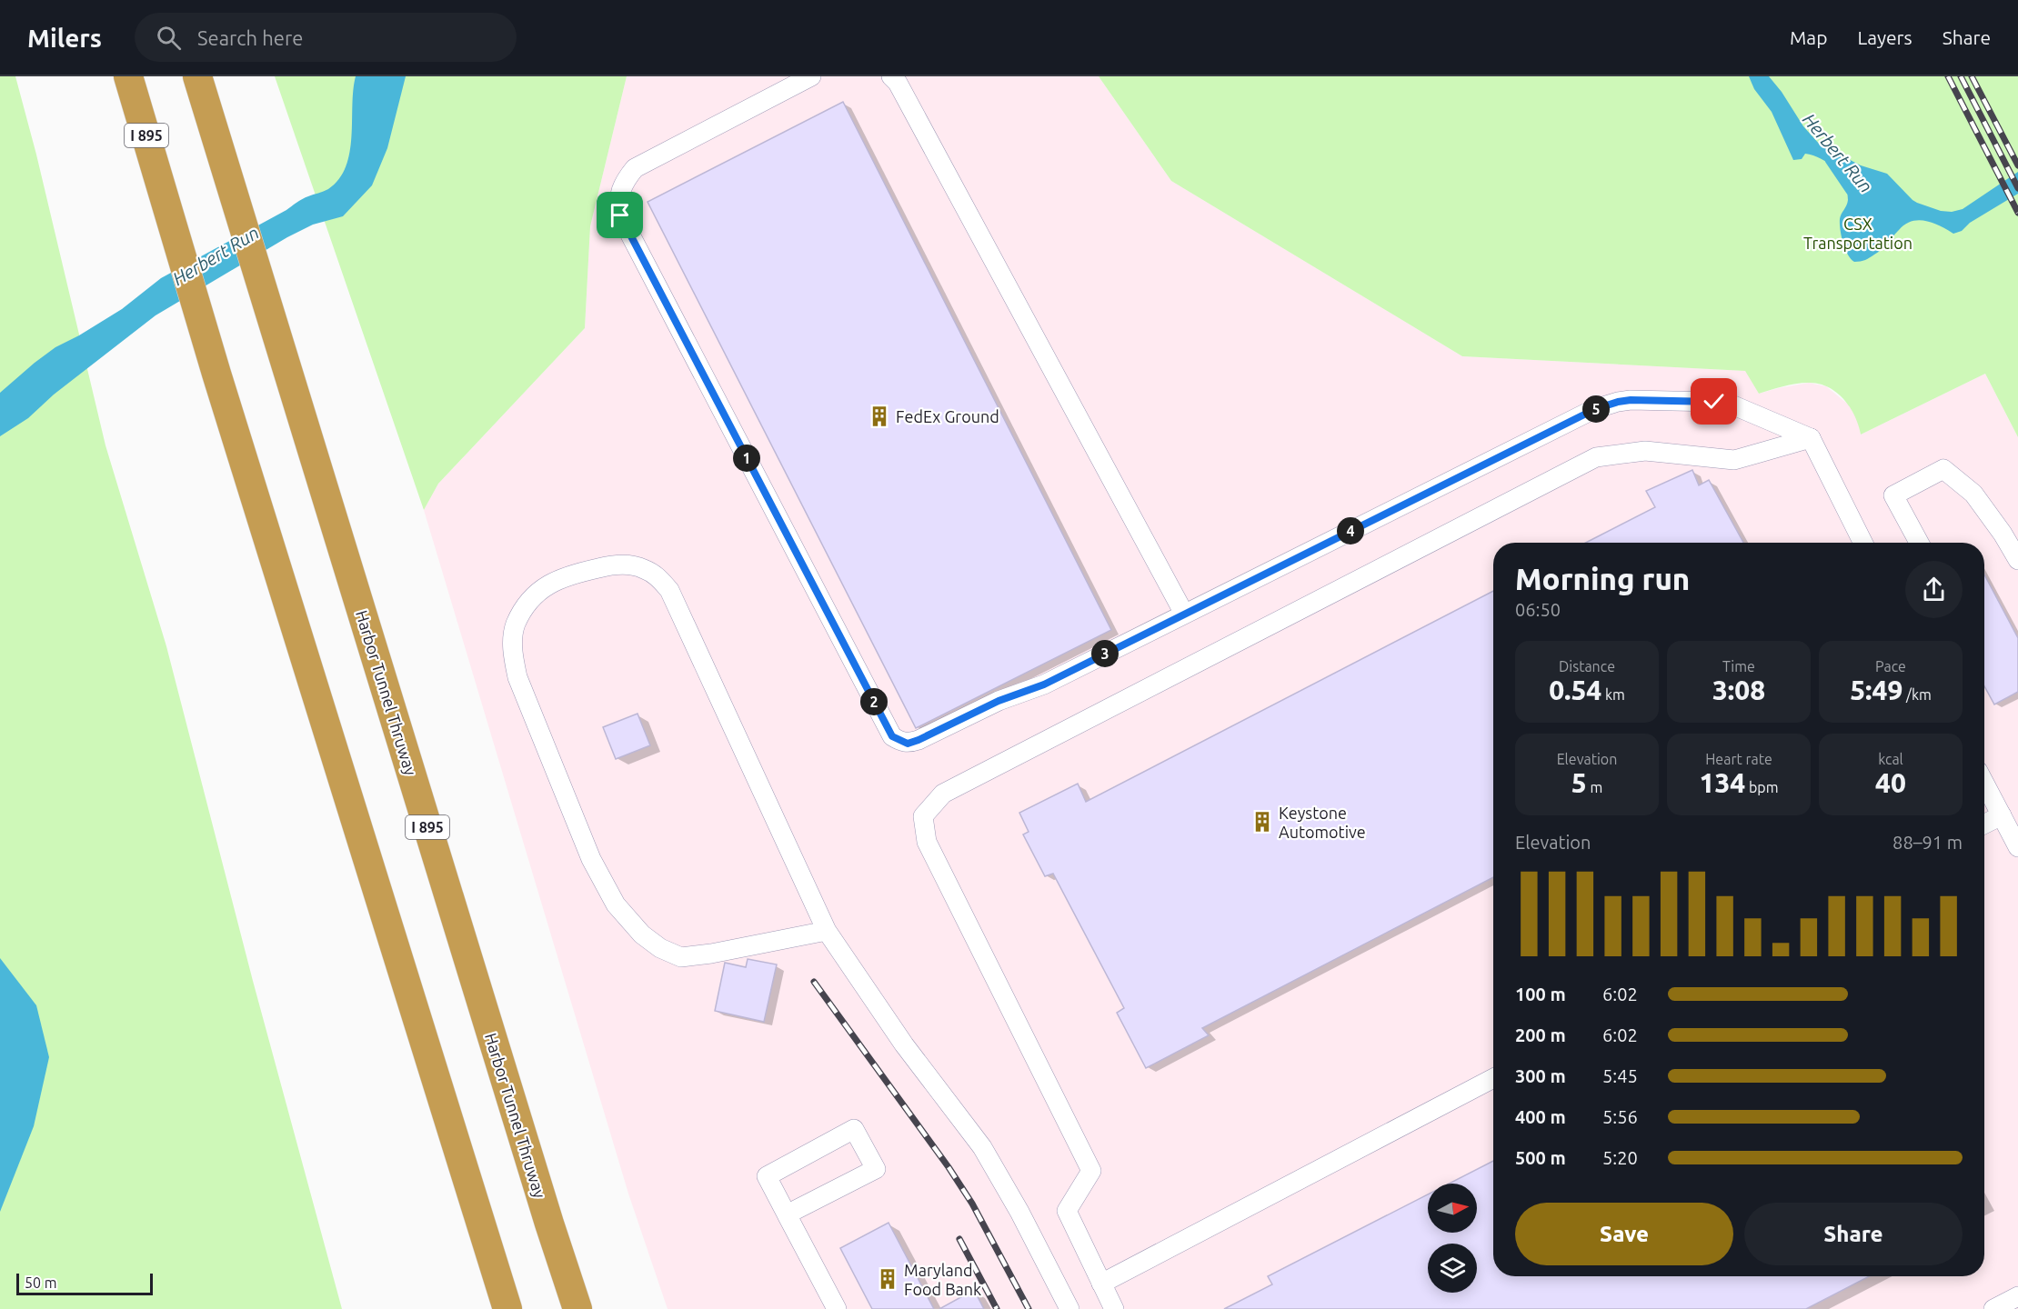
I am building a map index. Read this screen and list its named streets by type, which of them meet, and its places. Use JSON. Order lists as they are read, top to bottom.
{
  "streets": {
    "highway": ["I 895", "Harbor Tunnel Thruway"]
  },
  "water": ["Herbert Run"],
  "parks": ["CSX Transportation"],
  "places": {
    "building": ["FedEx Ground", "Keystone Automotive", "Maryland Food Bank"]
  },
  "scale_bar": "50 m",
  "north": "right",
  "page": {
    "header": "Milers",
    "search": "Search here",
    "nav": ["Map", "Layers", "Share"],
    "pins": [
      "5",
      "1",
      "4",
      "3",
      "2"
    ],
    "heading": ["Morning run", "06:50"],
    "stats": [
      ["Distance", "0.54 km"],
      ["Time", "3:08"],
      ["Pace", "5:49 /km"],
      ["Elevation", "5 m"],
      ["Heart rate", "134 bpm"],
      ["kcal", "40"]
    ],
    "chart": ["Elevation", "88–91 m"],
    "list": [
      {
        "name": "100 m",
        "note": "6:02"
      },
      {
        "name": "200 m",
        "note": "6:02"
      },
      {
        "name": "300 m",
        "note": "5:45"
      },
      {
        "name": "400 m",
        "note": "5:56"
      },
      {
        "name": "500 m",
        "note": "5:20"
      }
    ],
    "buttons": ["Save", "Share"],
    "scale": "50 m"
  }
}
